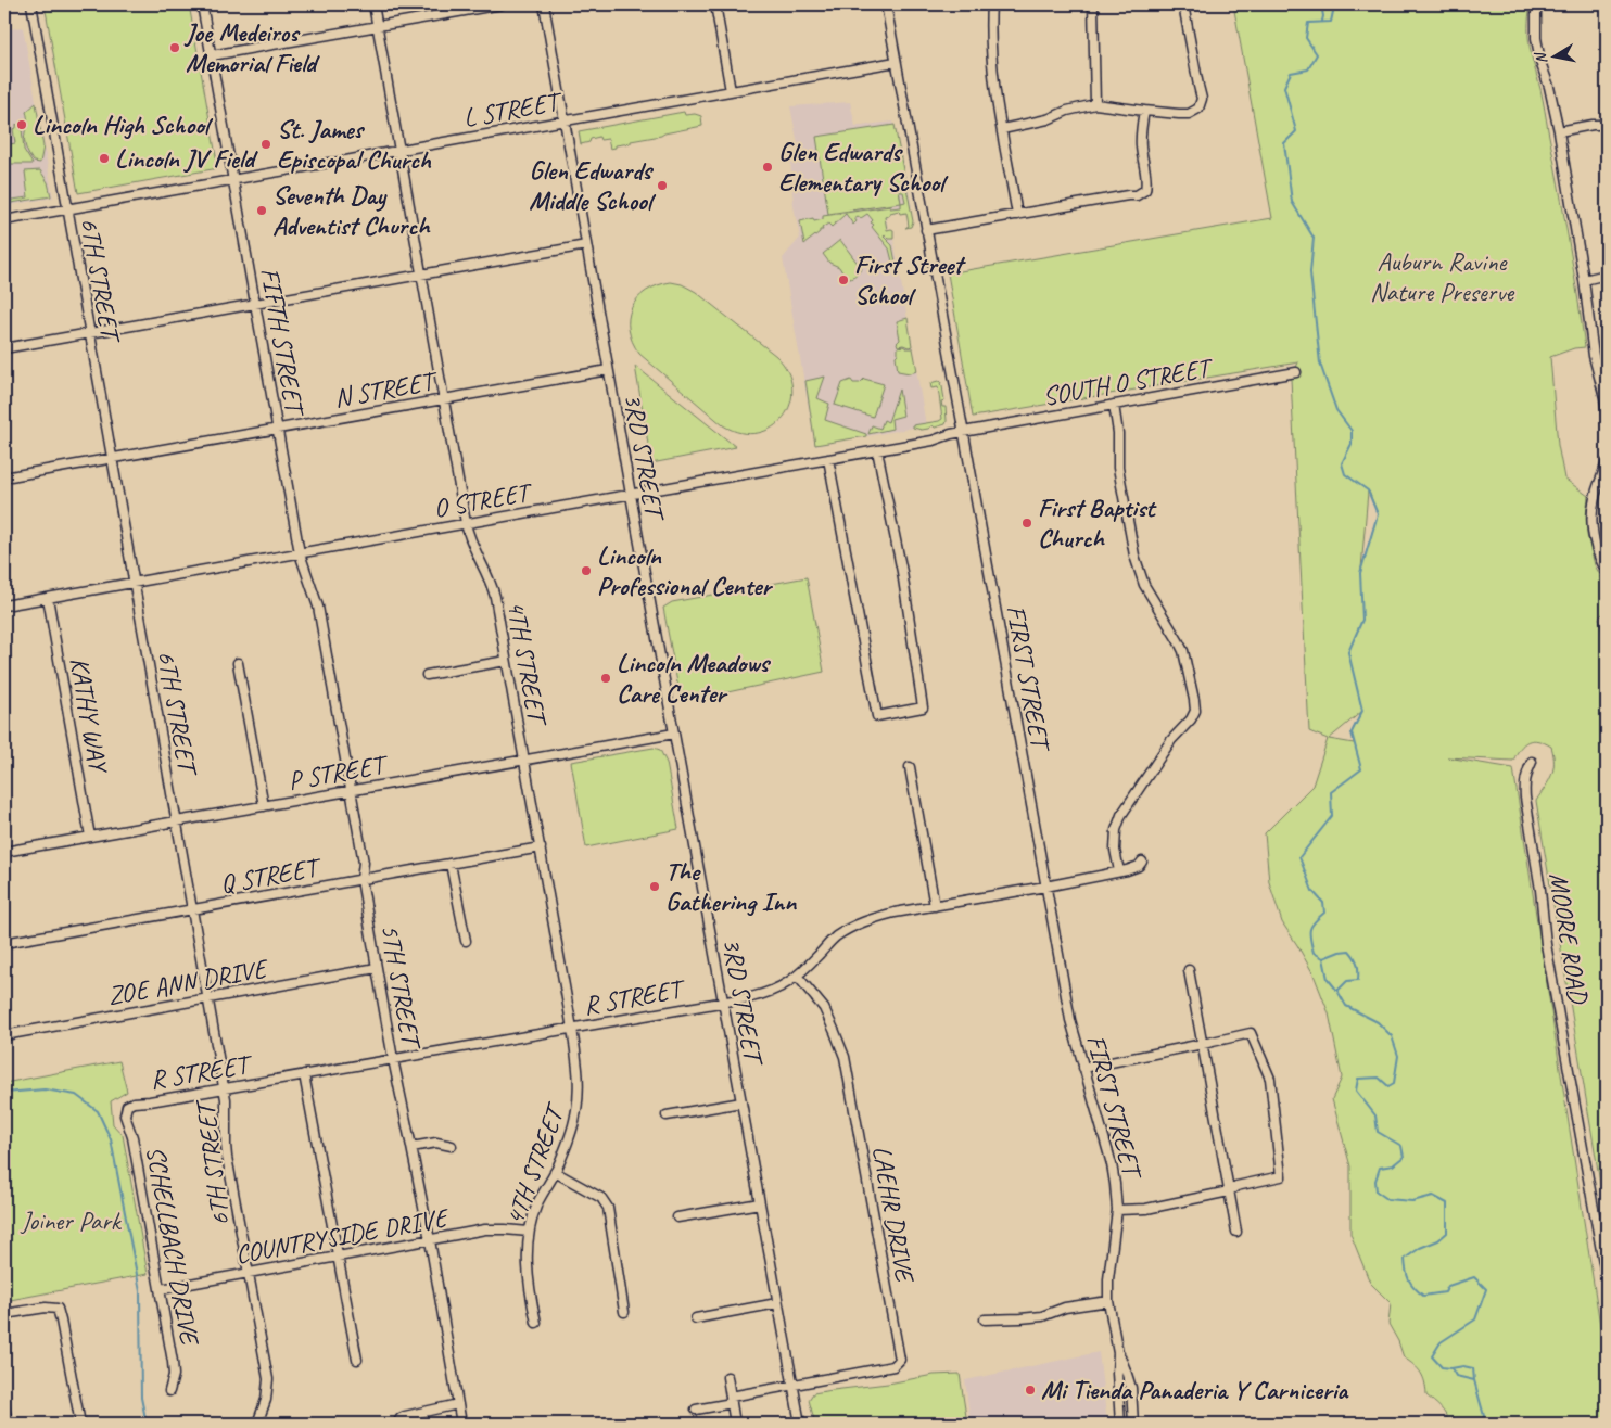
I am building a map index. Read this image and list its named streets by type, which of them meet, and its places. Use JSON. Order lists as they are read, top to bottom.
{
  "streets": {
    "street": [
      "L STREET",
      "6TH STREET",
      "FIFTH STREET",
      "SOUTH O STREET",
      "N STREET",
      "3RD STREET",
      "O STREET",
      "4TH STREET",
      "FIRST STREET",
      "KATHY WAY",
      "P STREET",
      "Q STREET",
      "MOORE ROAD",
      "ZOE ANN DRIVE",
      "5TH STREET",
      "R STREET",
      "LAEHR DRIVE",
      "COUNTRYSIDE DRIVE",
      "SCHELLBACH DRIVE"
    ]
  },
  "crossings": [
    ["L STREET", "6TH STREET"],
    ["L STREET", "FIFTH STREET"],
    ["L STREET", "3RD STREET"],
    ["L STREET", "4TH STREET"],
    ["L STREET", "FIRST STREET"],
    ["6TH STREET", "N STREET"],
    ["6TH STREET", "O STREET"],
    ["6TH STREET", "P STREET"],
    ["6TH STREET", "Q STREET"],
    ["6TH STREET", "ZOE ANN DRIVE"],
    ["6TH STREET", "R STREET"],
    ["6TH STREET", "COUNTRYSIDE DRIVE"],
    ["FIFTH STREET", "N STREET"],
    ["FIFTH STREET", "O STREET"],
    ["FIFTH STREET", "5TH STREET"],
    ["SOUTH O STREET", "O STREET"],
    ["SOUTH O STREET", "FIRST STREET"],
    ["N STREET", "3RD STREET"],
    ["N STREET", "4TH STREET"],
    ["3RD STREET", "O STREET"],
    ["3RD STREET", "P STREET"],
    ["3RD STREET", "R STREET"],
    ["3RD STREET", "LAEHR DRIVE"],
    ["O STREET", "4TH STREET"],
    ["O STREET", "FIRST STREET"],
    ["O STREET", "KATHY WAY"],
    ["O STREET", "5TH STREET"],
    ["4TH STREET", "P STREET"],
    ["4TH STREET", "Q STREET"],
    ["4TH STREET", "R STREET"],
    ["4TH STREET", "COUNTRYSIDE DRIVE"],
    ["FIRST STREET", "R STREET"],
    ["KATHY WAY", "P STREET"],
    ["P STREET", "5TH STREET"],
    ["Q STREET", "5TH STREET"],
    ["ZOE ANN DRIVE", "5TH STREET"],
    ["5TH STREET", "R STREET"],
    ["5TH STREET", "COUNTRYSIDE DRIVE"],
    ["R STREET", "LAEHR DRIVE"],
    ["R STREET", "SCHELLBACH DRIVE"],
    ["COUNTRYSIDE DRIVE", "SCHELLBACH DRIVE"]
  ],
  "parks": ["Auburn Ravine Nature Preserve", "Joiner Park"],
  "places": [
    "Joe Medeiros Memorial Field",
    "Lincoln High School",
    "St. James Episcopal Church",
    "Lincoln JV Field",
    "Glen Edwards Elementary School",
    "Glen Edwards Middle School",
    "Seventh Day Adventist Church",
    "First Street School",
    "First Baptist Church",
    "Lincoln Professional Center",
    "Lincoln Meadows Care Center",
    "The Gathering Inn",
    "Mi Tienda Panaderia Y Carniceria"
  ],
  "north": "left"
}
